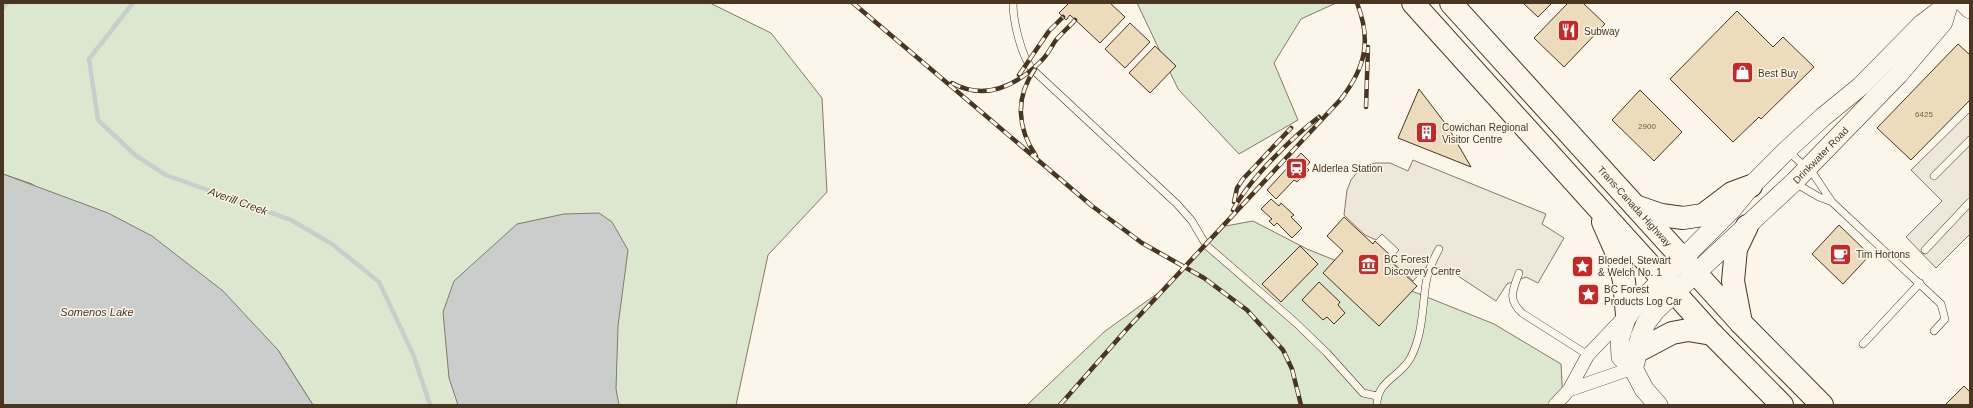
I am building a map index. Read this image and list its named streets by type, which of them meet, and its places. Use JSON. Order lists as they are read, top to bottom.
{
  "streets": {
    "highway": ["Trans-Canada Highway"],
    "street": ["Drinkwater Road"]
  },
  "crossings": [
    ["Drinkwater Road", "Trans-Canada Highway"]
  ],
  "water": ["Averill Creek", "Somenos Lake"],
  "places": {
    "restaurant": ["Subway"],
    "shop": ["Best Buy"],
    "building": ["Cowichan Regional Visitor Centre"],
    "station": ["Alderlea Station"],
    "cafe": ["Tim Hortons"],
    "museum": ["BC Forest Discovery Centre"],
    "place": ["Bloedel, Stewart & Welch No. 1", "BC Forest Products Log Car"]
  },
  "house_numbers": ["6425", "2900"]
}
